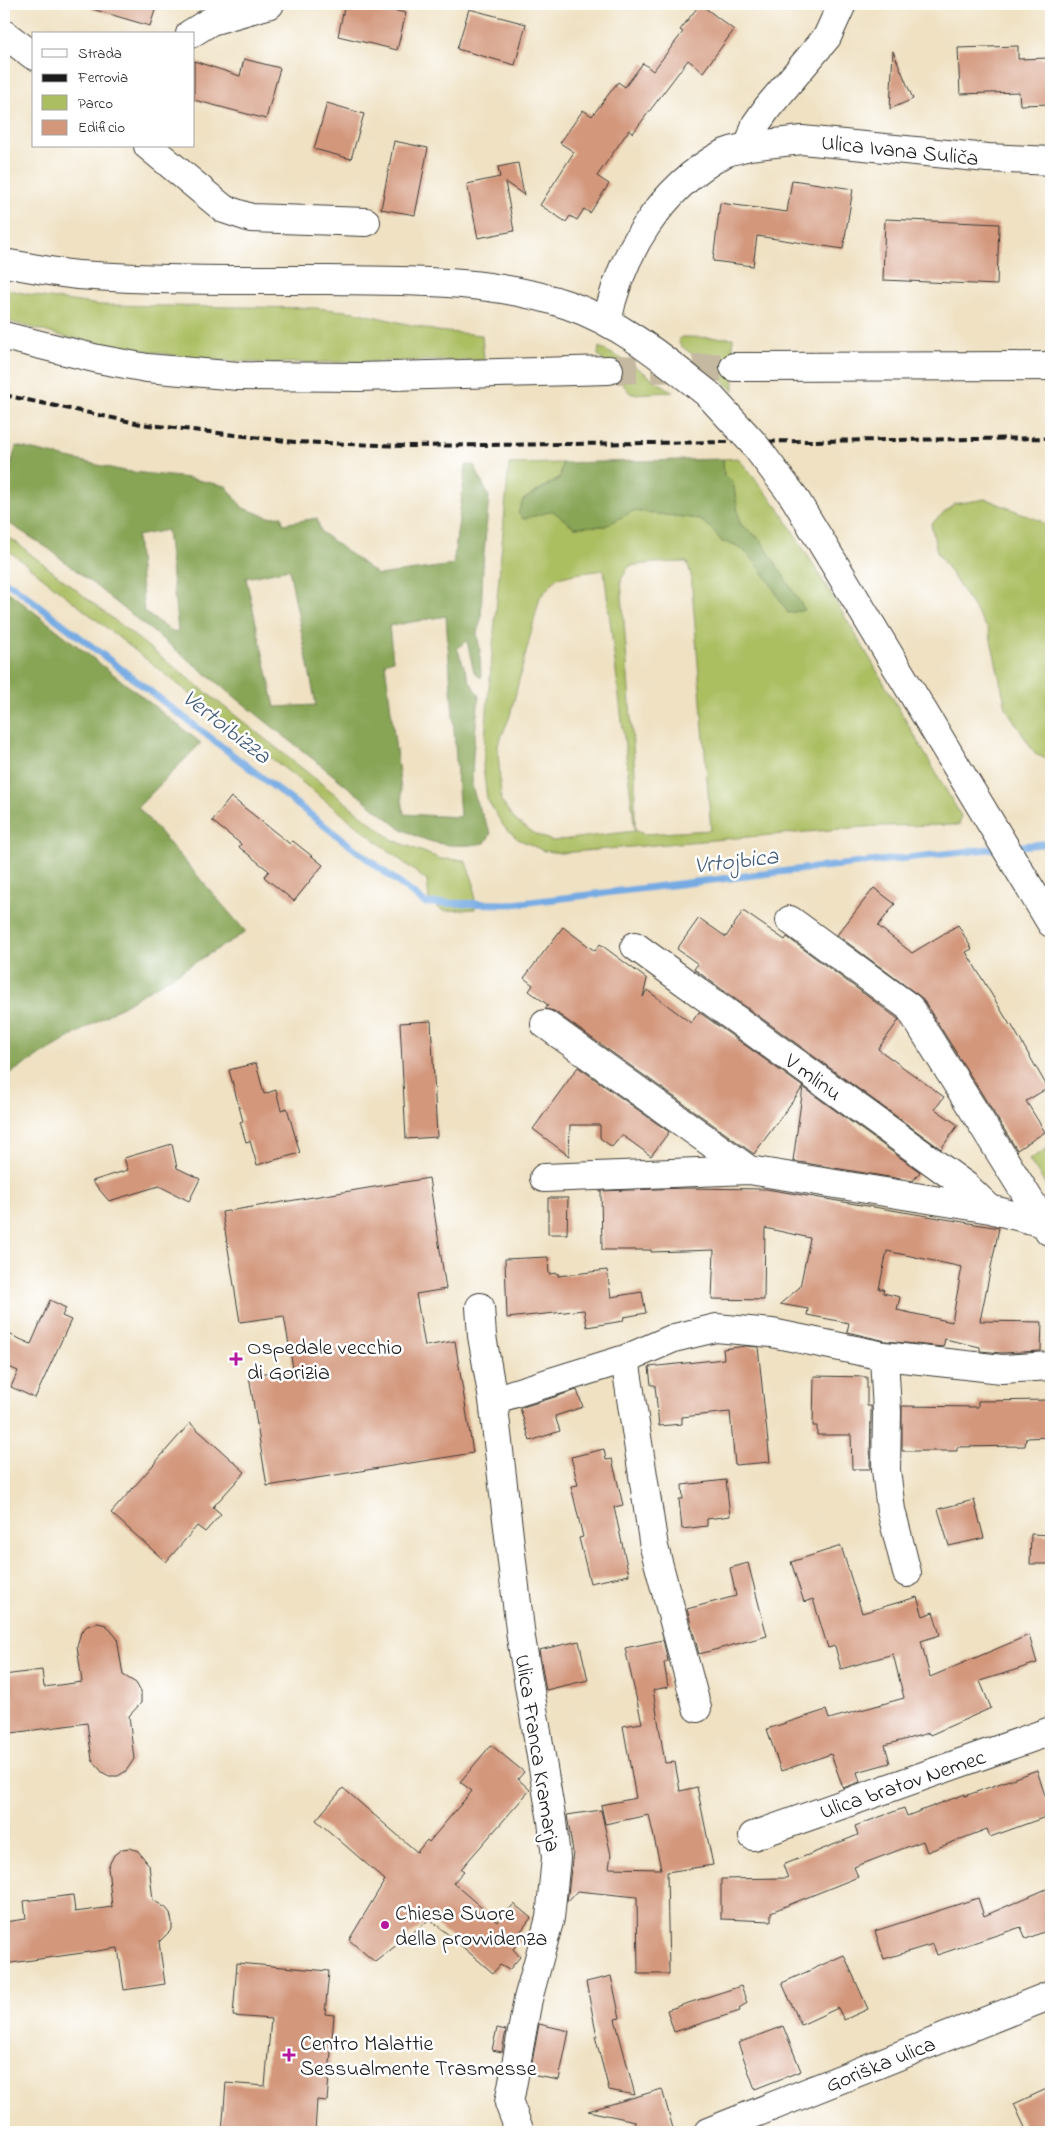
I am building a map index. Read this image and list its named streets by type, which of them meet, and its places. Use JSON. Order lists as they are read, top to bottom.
{
  "streets": {
    "street": [
      "Ulica Ivana Suliča",
      "V mlinu",
      "Ulica Franca Kramarja",
      "Ulica bratov Nemec",
      "Goriška ulica"
    ]
  },
  "water": ["Vertoibizza", "Vrtojbica"],
  "places": {
    "health": ["Ospedale vecchio di Gorizia", "Centro Malattie Sessualmente Trasmesse"],
    "other": ["Chiesa Suore della provvidenza"]
  },
  "legend": [
    "Strada",
    "Ferrovia",
    "Parco",
    "Edificio"
  ]
}
